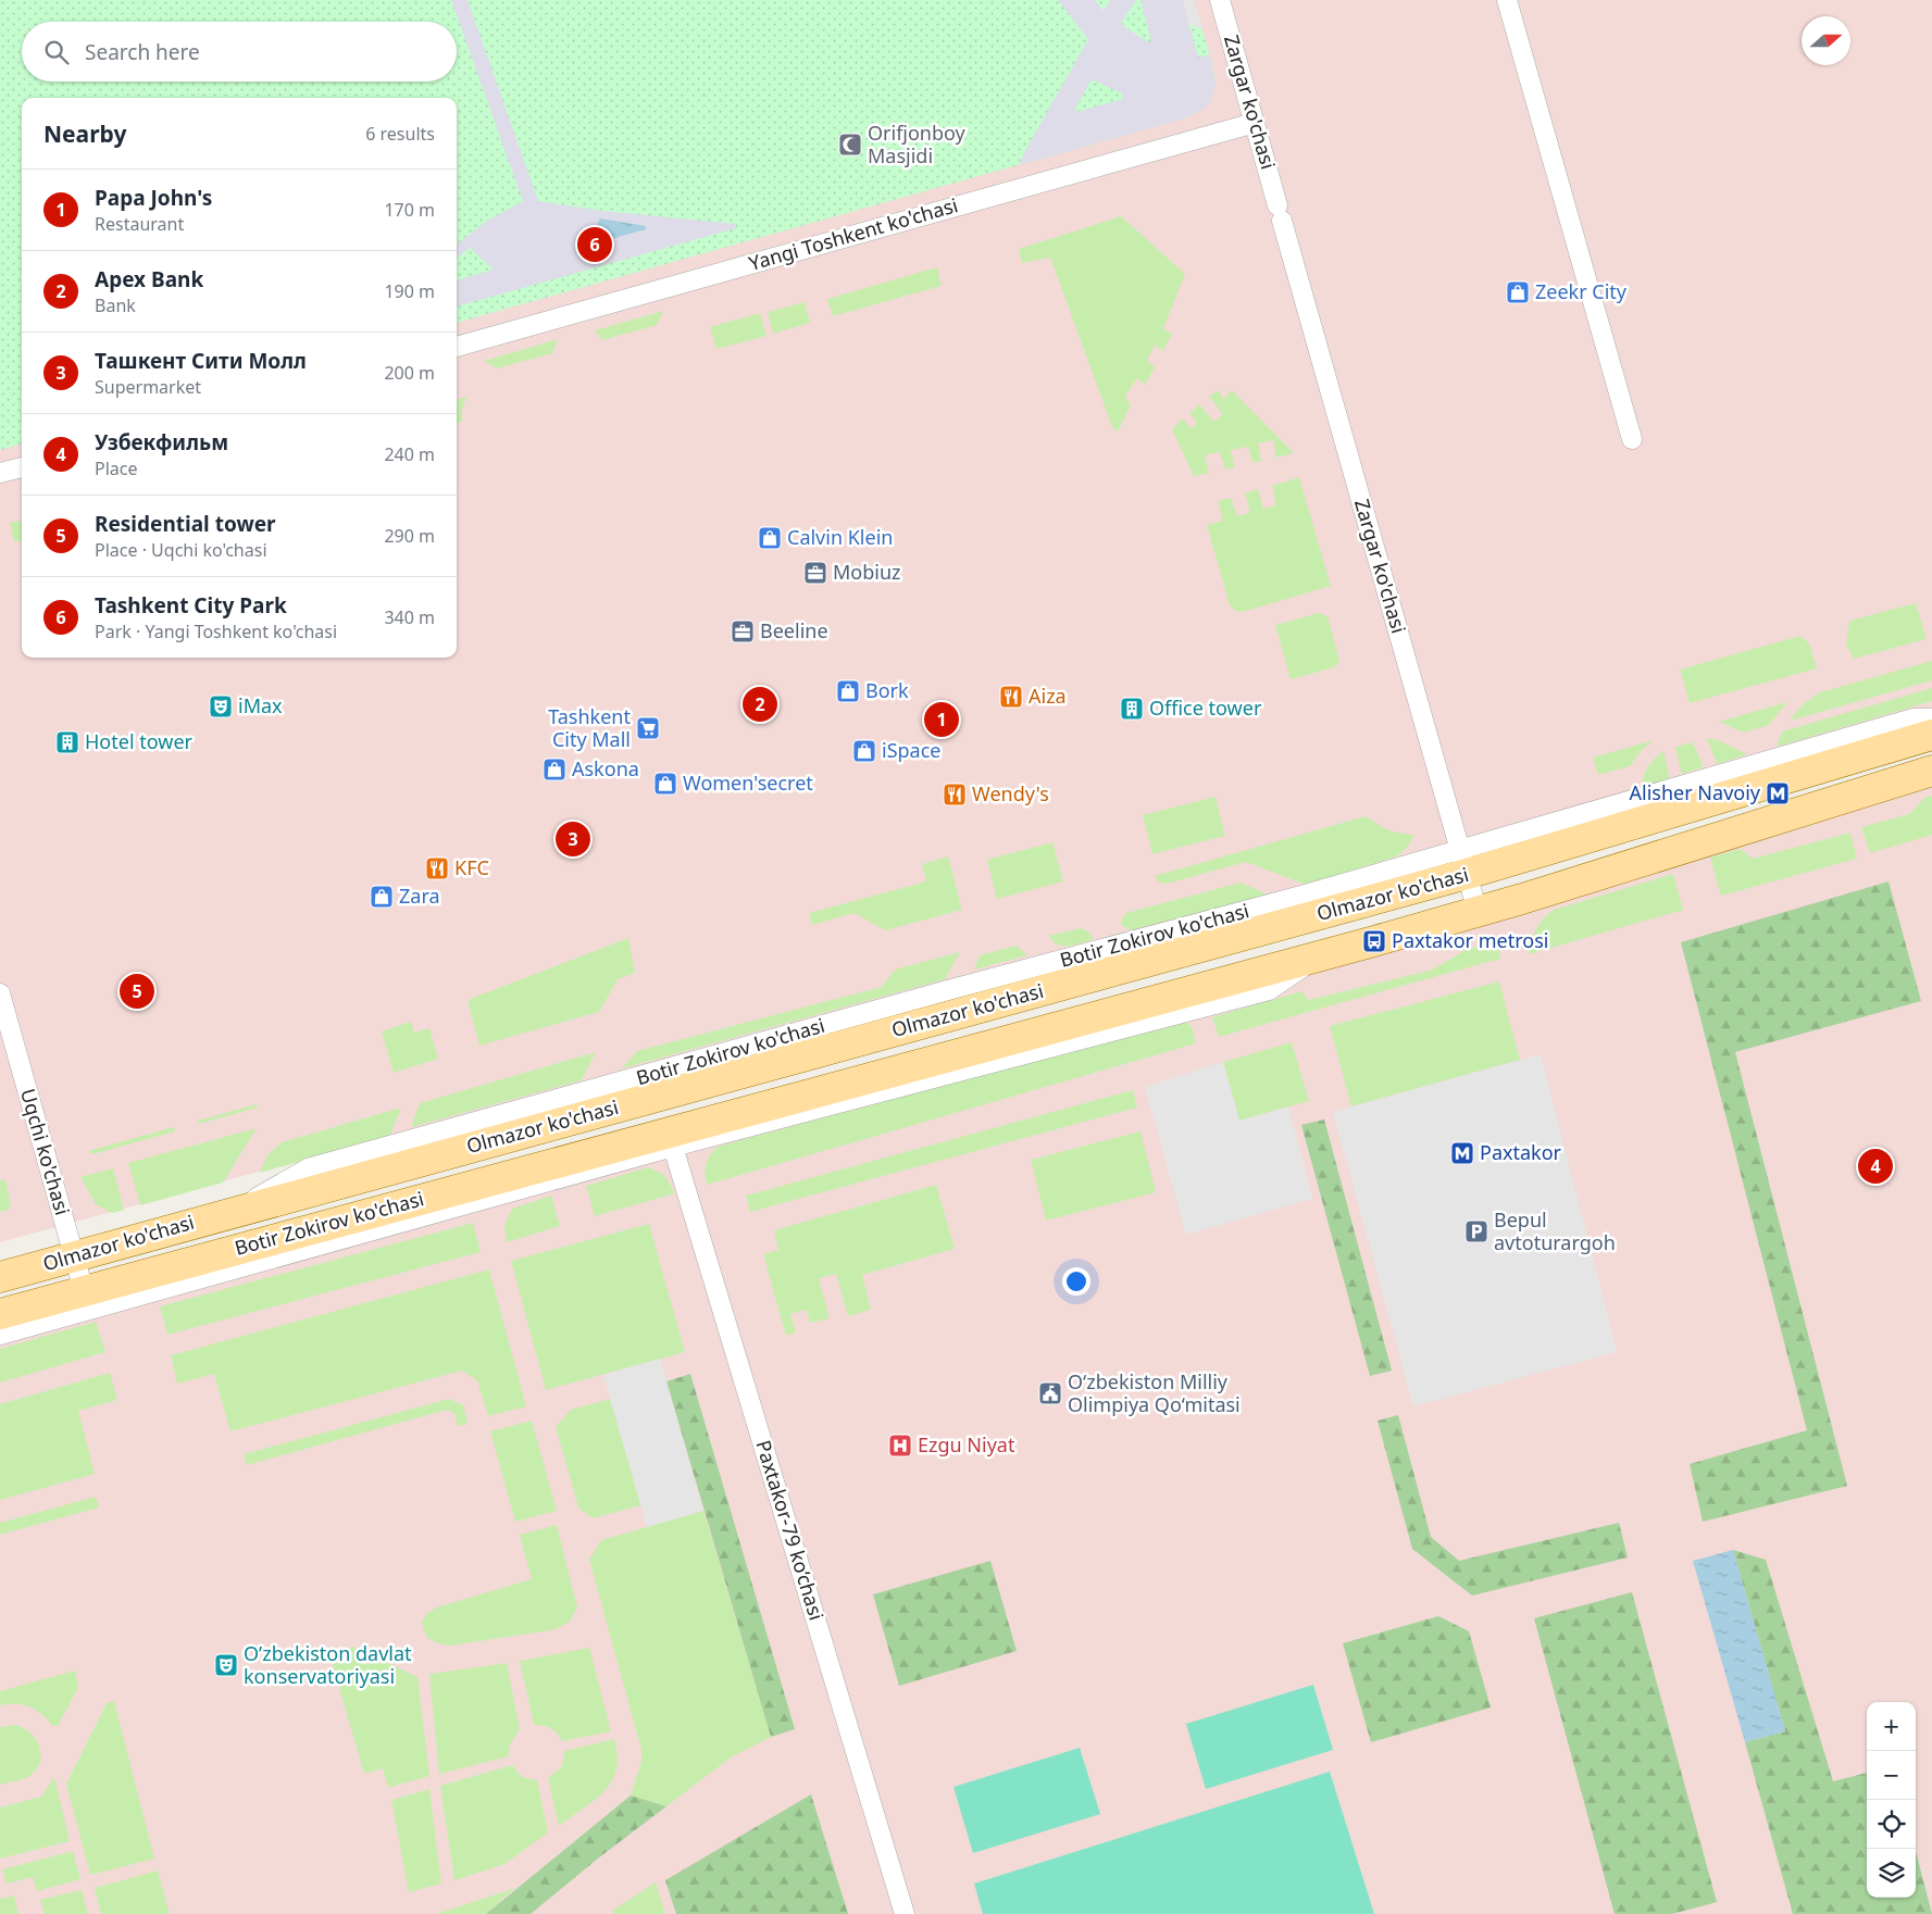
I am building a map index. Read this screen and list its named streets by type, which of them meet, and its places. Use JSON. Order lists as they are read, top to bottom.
{
  "streets": {
    "main road": ["Olmazor ko'chasi", "Botir Zokirov ko'chasi"],
    "street": [
      "Zargar ko'chasi",
      "Yangi Toshkent ko'chasi",
      "Uqchi ko'chasi",
      "Paxtakor-79 ko‘chasi"
    ]
  },
  "crossings": [
    ["Zargar ko'chasi", "Yangi Toshkent ko'chasi"],
    ["Zargar ko'chasi", "Olmazor ko'chasi"],
    ["Zargar ko'chasi", "Botir Zokirov ko'chasi"],
    ["Olmazor ko'chasi", "Botir Zokirov ko'chasi"],
    ["Olmazor ko'chasi", "Uqchi ko'chasi"],
    ["Botir Zokirov ko'chasi", "Uqchi ko'chasi"]
  ],
  "places": {
    "mosque": ["Orifjonboy Masjidi"],
    "shop": [
      "Zeekr City",
      "Calvin Klein",
      "Bork",
      "iSpace",
      "Askona",
      "Women'secret",
      "Zara"
    ],
    "office": ["Mobiuz", "Beeline"],
    "restaurant": ["Aiza", "Wendy's", "KFC"],
    "theatre": ["iMax", "O’zbekiston davlat konservatoriyasi"],
    "building": ["Office tower", "Hotel tower"],
    "supermarket": ["Tashkent City Mall"],
    "metro station": ["Alisher Navoiy", "Paxtakor"],
    "bus stop": ["Paxtakor metrosi"],
    "parking": ["Bepul avtoturargoh"],
    "public building": ["O‘zbekiston Milliy Olimpiya Qo‘mitasi"],
    "hospital": ["Ezgu Niyat"]
  },
  "north": "right",
  "page": {
    "search": "Search here",
    "heading": ["Nearby", "6 results"],
    "list": [
      {
        "mark": "1",
        "name": "Papa John's",
        "note": "Restaurant",
        "value": "170 m"
      },
      {
        "mark": "2",
        "name": "Apex Bank",
        "note": "Bank",
        "value": "190 m"
      },
      {
        "mark": "3",
        "name": "Ташкент Сити Молл",
        "note": "Supermarket",
        "value": "200 m"
      },
      {
        "mark": "4",
        "name": "Узбекфильм",
        "note": "Place",
        "value": "240 m"
      },
      {
        "mark": "5",
        "name": "Residential tower",
        "note": "Place · Uqchi ko'chasi",
        "value": "290 m"
      },
      {
        "mark": "6",
        "name": "Tashkent City Park",
        "note": "Park · Yangi Toshkent ko'chasi",
        "value": "340 m"
      }
    ],
    "pins": [
      "6",
      "2",
      "1",
      "3",
      "5",
      "4"
    ],
    "map_buttons": ["+", "−"]
  }
}
